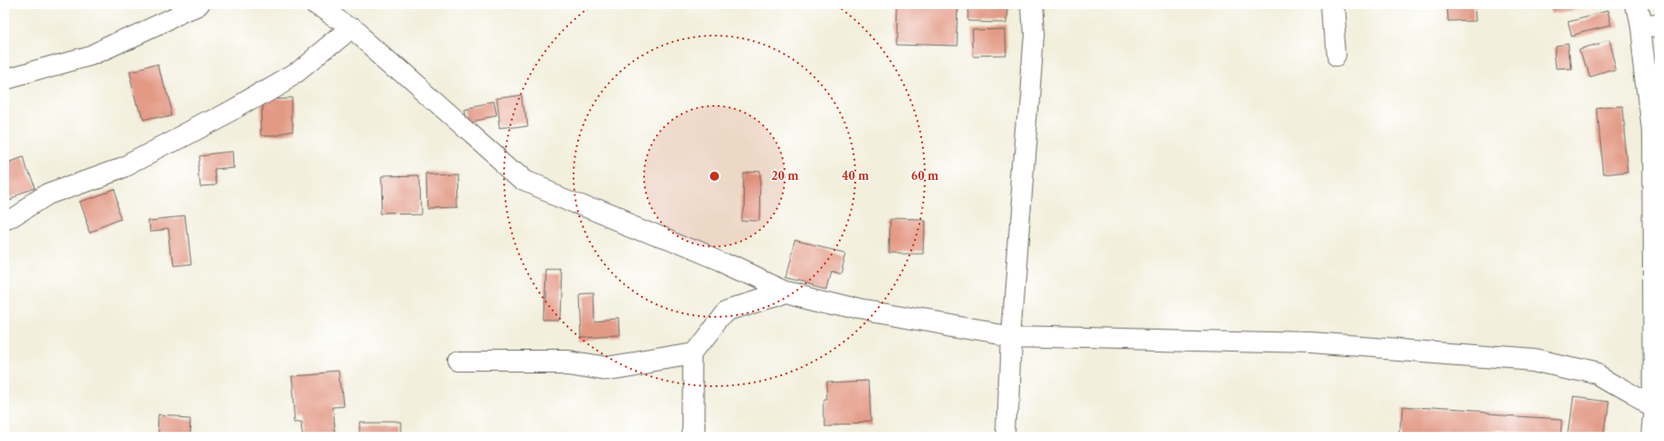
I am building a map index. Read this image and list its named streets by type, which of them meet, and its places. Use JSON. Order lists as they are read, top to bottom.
{
  "rings": ["20 m", "40 m", "60 m"]
}
